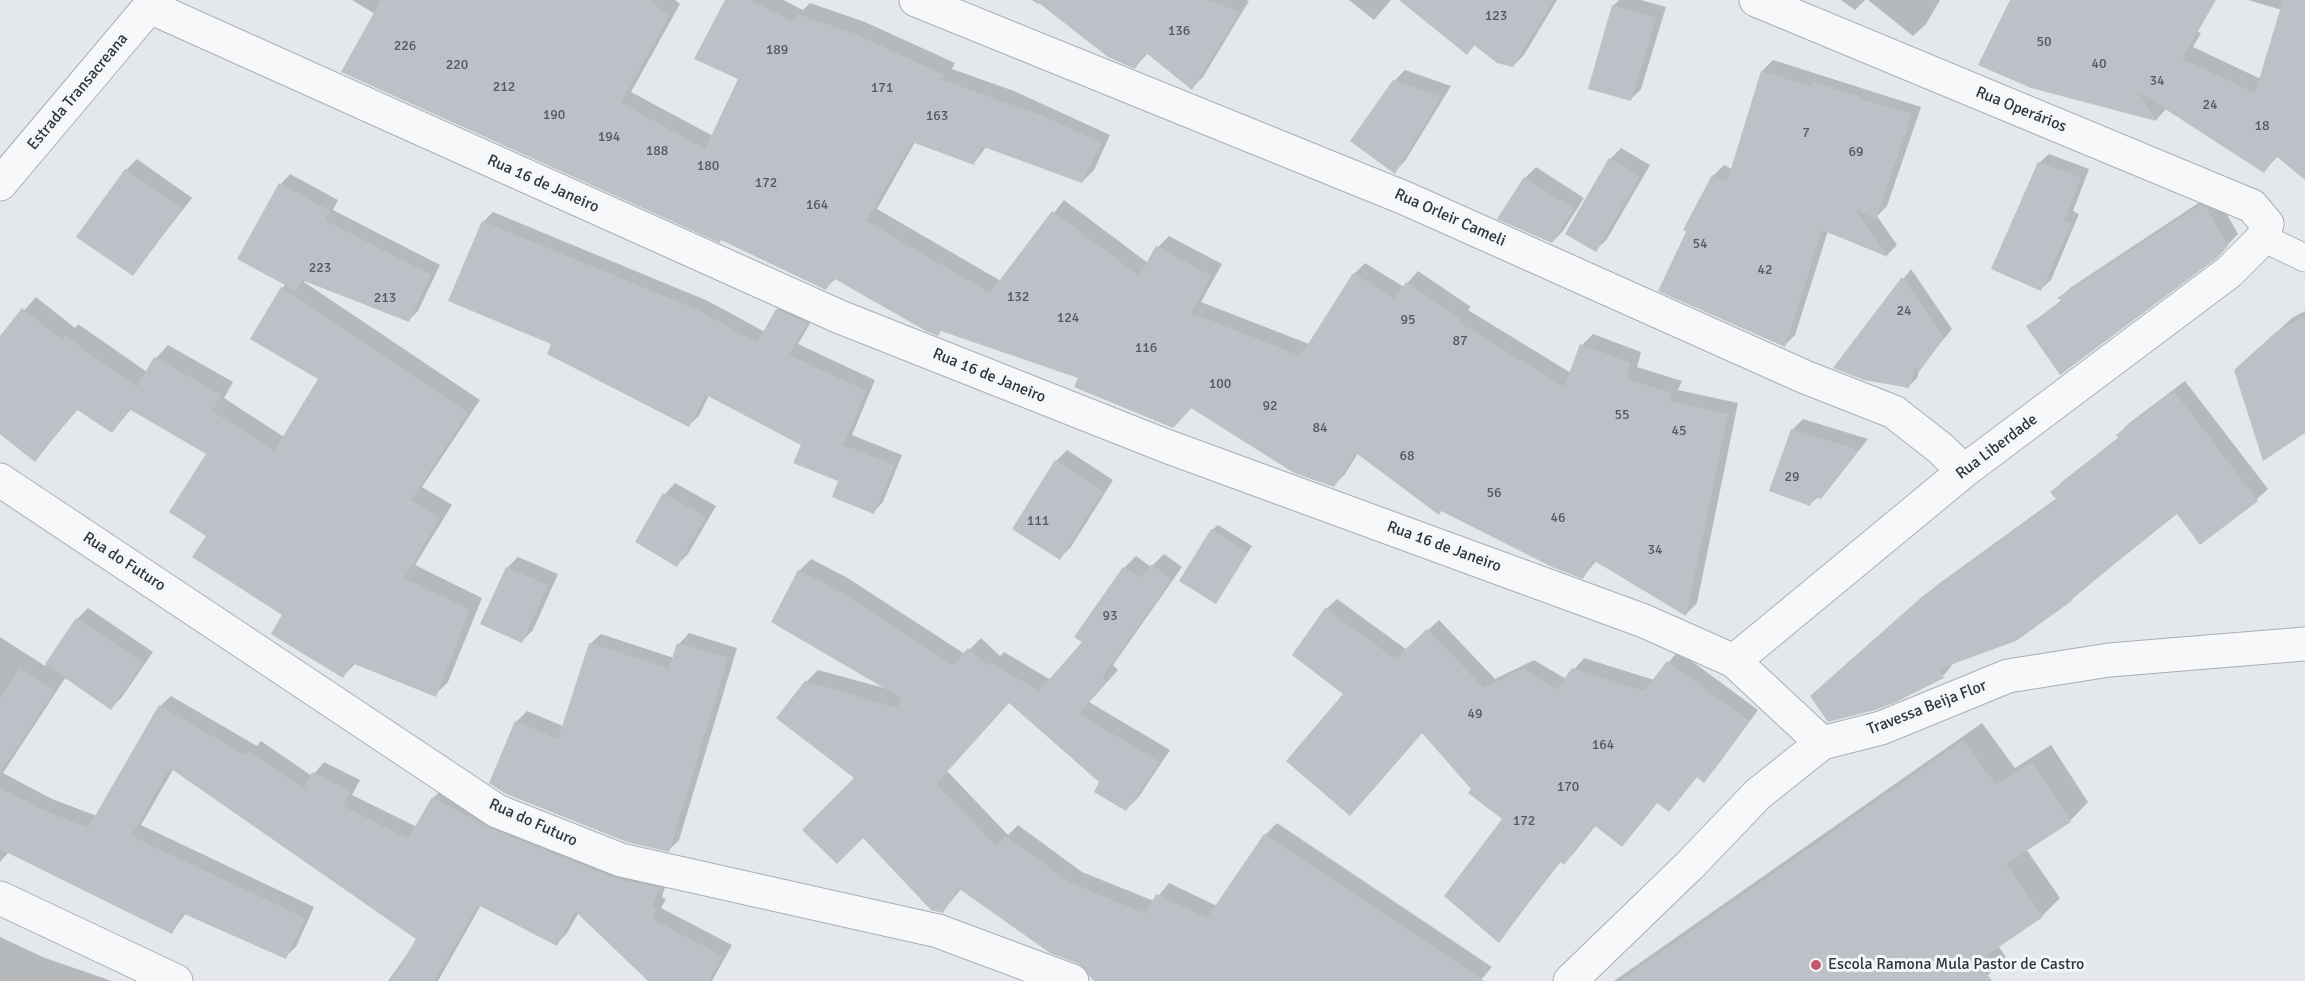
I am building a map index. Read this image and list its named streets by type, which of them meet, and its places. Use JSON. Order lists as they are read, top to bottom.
{
  "streets": {
    "street": [
      "Estrada Transacreana",
      "Rua Operários",
      "Rua 16 de Janeiro",
      "Rua Orleir Cameli",
      "Rua Liberdade",
      "Rua do Futuro",
      "Travessa Beija Flor"
    ]
  },
  "crossings": [
    ["Estrada Transacreana", "Rua 16 de Janeiro"],
    ["Rua Operários", "Rua Liberdade"],
    ["Rua 16 de Janeiro", "Rua Liberdade"],
    ["Rua 16 de Janeiro", "Travessa Beija Flor"],
    ["Rua Orleir Cameli", "Rua Liberdade"]
  ],
  "places": ["Escola Ramona Mula Pastor de Castro"],
  "house_numbers": [
    "123",
    "136",
    "50",
    "226",
    "189",
    "40",
    "220",
    "34",
    "212",
    "171",
    "24",
    "190",
    "163",
    "18",
    "7",
    "194",
    "188",
    "69",
    "180",
    "172",
    "164",
    "54",
    "223",
    "42",
    "132",
    "213",
    "24",
    "124",
    "95",
    "87",
    "116",
    "100",
    "92",
    "55",
    "84",
    "45",
    "68",
    "29",
    "56",
    "46",
    "111",
    "34",
    "93",
    "49",
    "164",
    "170",
    "172"
  ]
}
